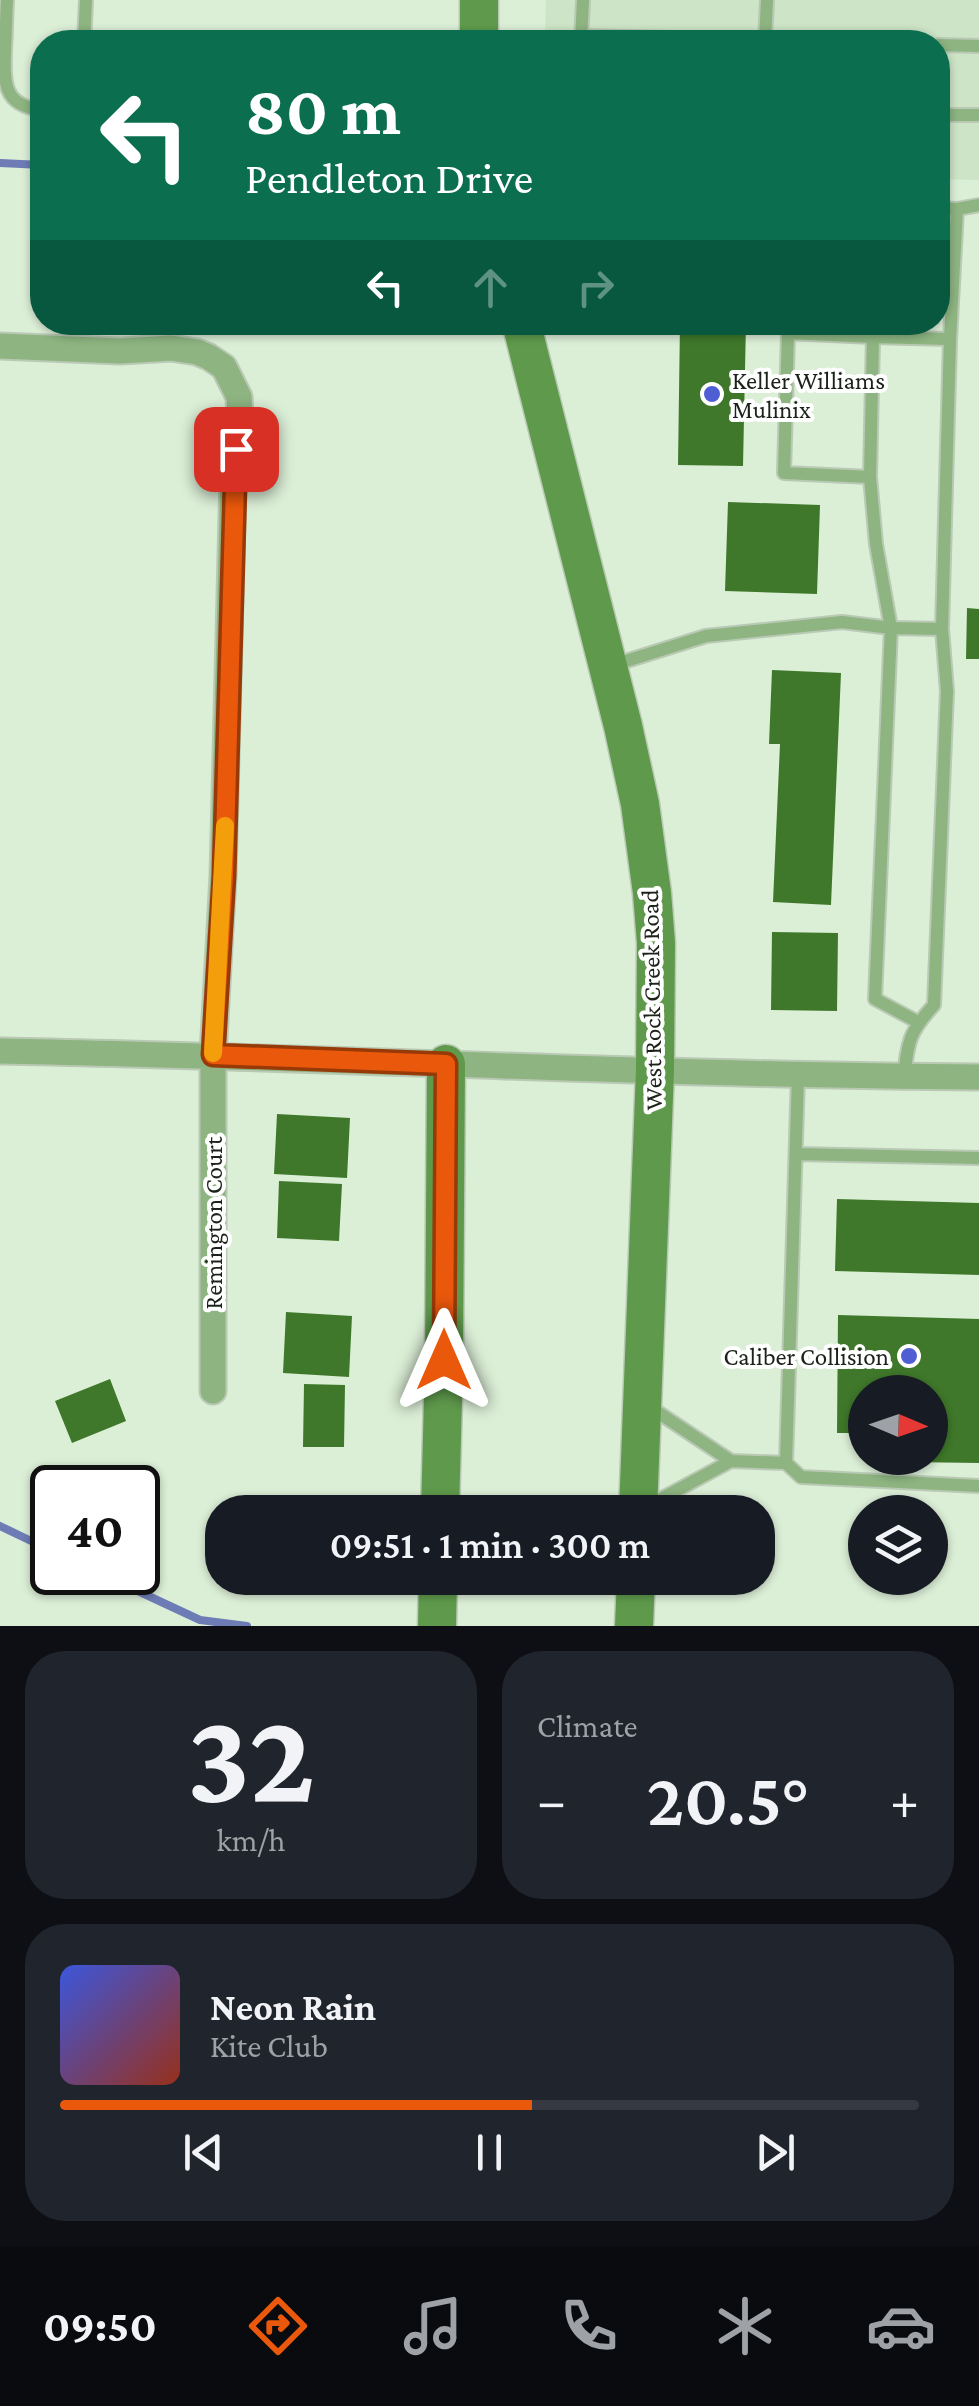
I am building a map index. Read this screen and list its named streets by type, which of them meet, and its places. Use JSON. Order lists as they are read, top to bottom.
{
  "streets": {
    "main road": ["West Rock Creek Road"],
    "street": ["Remington Court"]
  },
  "places": ["Keller Williams Mulinix", "Caliber Collision"],
  "north": "right",
  "page": {
    "turn": ["80 m", "Pendleton Drive"],
    "limit": "40",
    "trip": "09:51 · 1 min · 300 m",
    "tile": [
      ["32", "km/h"],
      "Climate"
    ],
    "heat": ["−", "20.5°", "+"],
    "song": ["Neon Rain", "Kite Club"],
    "tabs": "09:50"
  }
}
